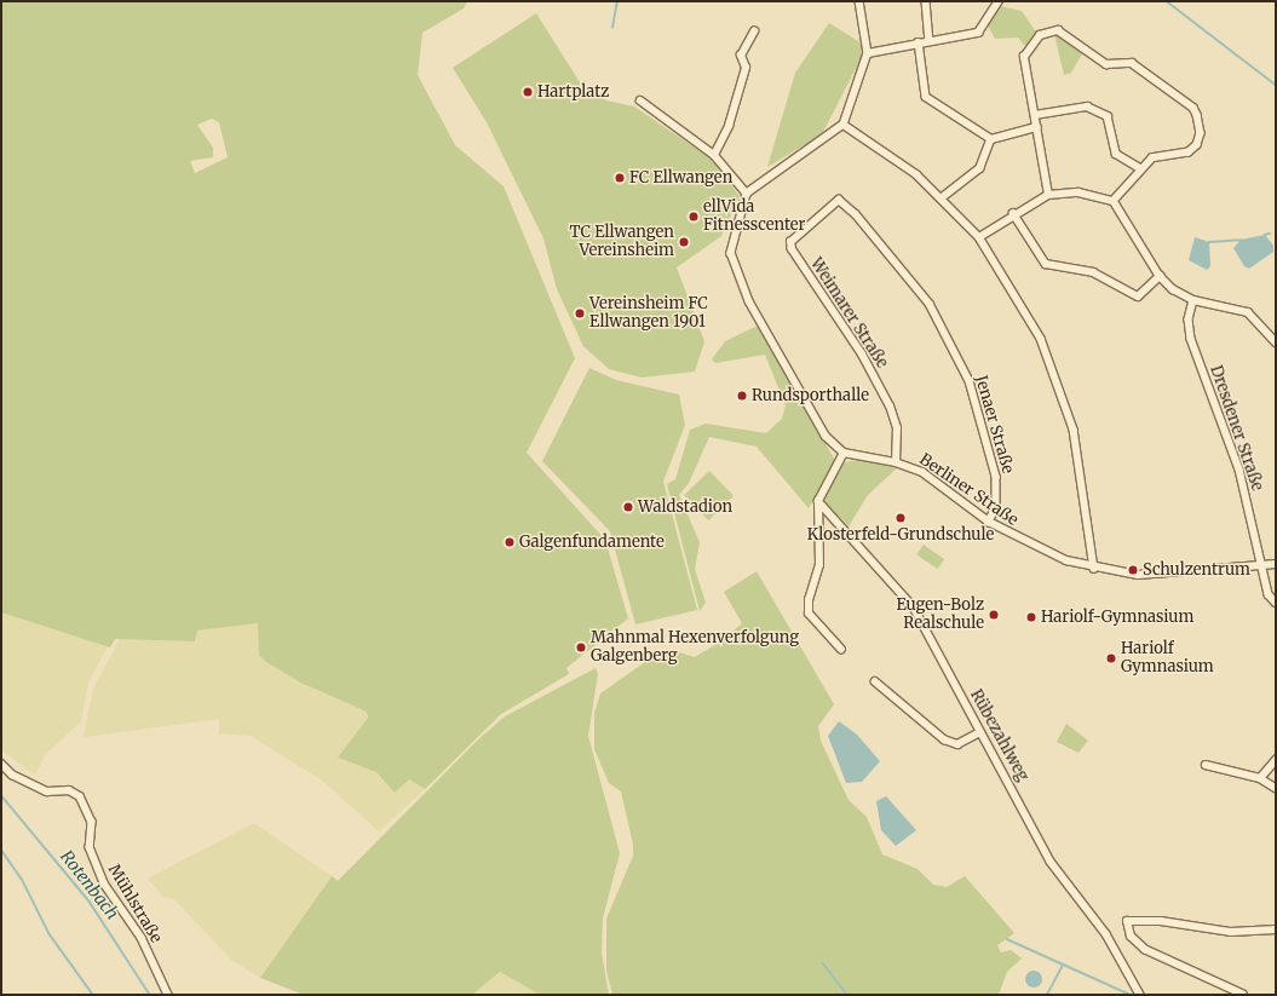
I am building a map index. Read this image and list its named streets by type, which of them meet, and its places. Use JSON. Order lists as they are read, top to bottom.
{
  "streets": {
    "street": [
      "Weimarer Straße",
      "Jenaer Straße",
      "Dresdener Straße",
      "Berliner Straße",
      "Rübezahlweg",
      "Mühlstraße"
    ]
  },
  "crossings": [
    ["Weimarer Straße", "Jenaer Straße"],
    ["Weimarer Straße", "Berliner Straße"],
    ["Jenaer Straße", "Berliner Straße"],
    ["Dresdener Straße", "Berliner Straße"]
  ],
  "water": ["Rotenbach"],
  "places": [
    "Hartplatz",
    "FC Ellwangen",
    "ellVida Fitnesscenter",
    "TC Ellwangen Vereinsheim",
    "Vereinsheim FC Ellwangen 1901",
    "Rundsporthalle",
    "Waldstadion",
    "Klosterfeld-Grundschule",
    "Galgenfundamente",
    "Schulzentrum",
    "Eugen-Bolz Realschule",
    "Hariolf-Gymnasium",
    "Mahnmal Hexenverfolgung Galgenberg",
    "Hariolf Gymnasium"
  ]
}
